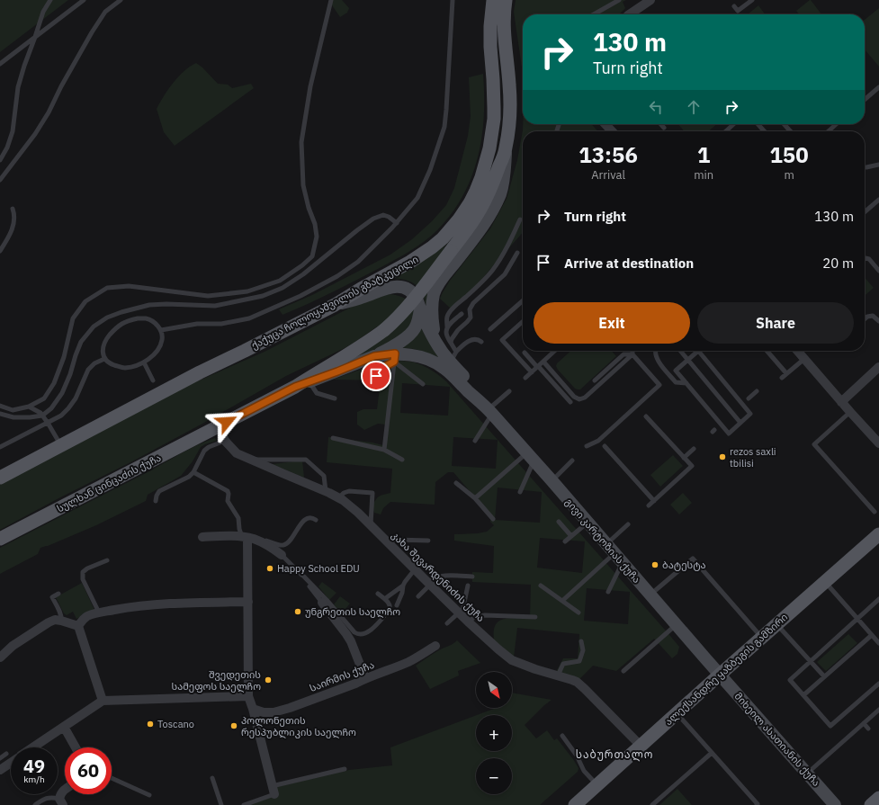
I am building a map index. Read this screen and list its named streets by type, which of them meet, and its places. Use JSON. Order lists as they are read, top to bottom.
{
  "streets": {
    "main road": [
      "ქაქუცა ჩოლოყაშვილის გზატკეცილი",
      "სულხან ცინცაძის ქუჩა",
      "გივი კარტოზიას ქუჩა",
      "ალექსანდრე ყაზბეგის გამზირი",
      "მიხეილ ასათიანის ქუჩა"
    ],
    "street": ["კახა შევარდენიძის ქუჩა", "საირმის ქუჩა"]
  },
  "crossings": [
    ["ქაქუცა ჩოლოყაშვილის გზატკეცილი", "გივი კარტოზიას ქუჩა"],
    ["სულხან ცინცაძის ქუჩა", "გივი კარტოზიას ქუჩა"],
    ["სულხან ცინცაძის ქუჩა", "კახა შევარდენიძის ქუჩა"],
    ["გივი კარტოზიას ქუჩა", "კახა შევარდენიძის ქუჩა"],
    ["გივი კარტოზიას ქუჩა", "ალექსანდრე ყაზბეგის გამზირი"],
    ["გივი კარტოზიას ქუჩა", "მიხეილ ასათიანის ქუჩა"],
    ["კახა შევარდენიძის ქუჩა", "ალექსანდრე ყაზბეგის გამზირი"],
    ["ალექსანდრე ყაზბეგის გამზირი", "მიხეილ ასათიანის ქუჩა"]
  ],
  "districts": ["საბურთალო"],
  "places": [
    "rezos saxli tbilisi",
    "ბატესტა",
    "Happy School EDU",
    "უნგრეთის საელჩო",
    "შვედეთის სამეფოს საელჩო",
    "Toscano",
    "პოლონეთის რესპუბლიკის საელჩო"
  ],
  "north": "bottom right",
  "page": {
    "turn": ["130 m", "Turn right"],
    "eta": [
      "13:56",
      "Arrival",
      "1",
      "min",
      "150",
      "m"
    ],
    "list": [
      {
        "name": "Turn right",
        "value": "130 m"
      },
      {
        "name": "Arrive at destination",
        "value": "20 m"
      }
    ],
    "buttons": ["Exit", "Share"],
    "map_buttons": ["+", "−"],
    "speed": "49 km/h",
    "limit": "60"
  }
}
